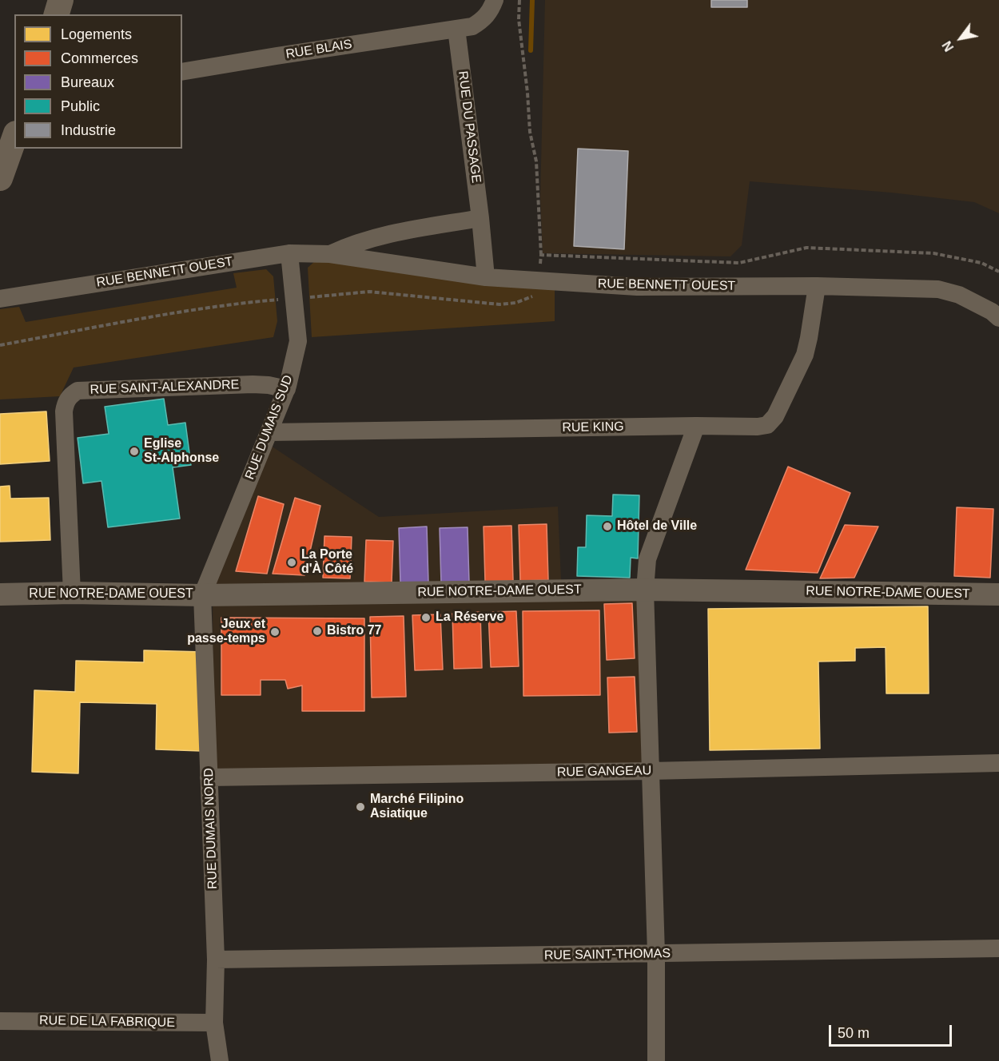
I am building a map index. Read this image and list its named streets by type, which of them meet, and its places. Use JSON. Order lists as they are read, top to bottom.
{
  "streets": {
    "street": [
      "RUE BLAIS",
      "RUE DU PASSAGE",
      "RUE BENNETT OUEST",
      "RUE SAINT-ALEXANDRE",
      "RUE DUMAIS SUD",
      "RUE KING",
      "RUE NOTRE-DAME OUEST",
      "RUE GANGEAU",
      "RUE DUMAIS NORD",
      "RUE SAINT-THOMAS",
      "RUE DE LA FABRIQUE"
    ]
  },
  "crossings": [
    ["RUE BLAIS", "RUE DU PASSAGE"],
    ["RUE DU PASSAGE", "RUE BENNETT OUEST"],
    ["RUE BENNETT OUEST", "RUE DUMAIS SUD"],
    ["RUE BENNETT OUEST", "RUE KING"],
    ["RUE SAINT-ALEXANDRE", "RUE DUMAIS SUD"],
    ["RUE SAINT-ALEXANDRE", "RUE NOTRE-DAME OUEST"],
    ["RUE DUMAIS SUD", "RUE KING"],
    ["RUE DUMAIS SUD", "RUE NOTRE-DAME OUEST"],
    ["RUE DUMAIS SUD", "RUE DUMAIS NORD"],
    ["RUE NOTRE-DAME OUEST", "RUE DUMAIS NORD"],
    ["RUE GANGEAU", "RUE DUMAIS NORD"],
    ["RUE DUMAIS NORD", "RUE SAINT-THOMAS"],
    ["RUE DUMAIS NORD", "RUE DE LA FABRIQUE"]
  ],
  "places": [
    "Eglise St-Alphonse",
    "Hôtel de Ville",
    "La Porte d'À Côté",
    "La Réserve",
    "Bistro 77",
    "Jeux et passe-temps",
    "Marché Filipino Asiatique"
  ],
  "legend": [
    "Logements",
    "Commerces",
    "Bureaux",
    "Public",
    "Industrie"
  ],
  "scale_bar": "50 m",
  "north": "bottom left"
}
